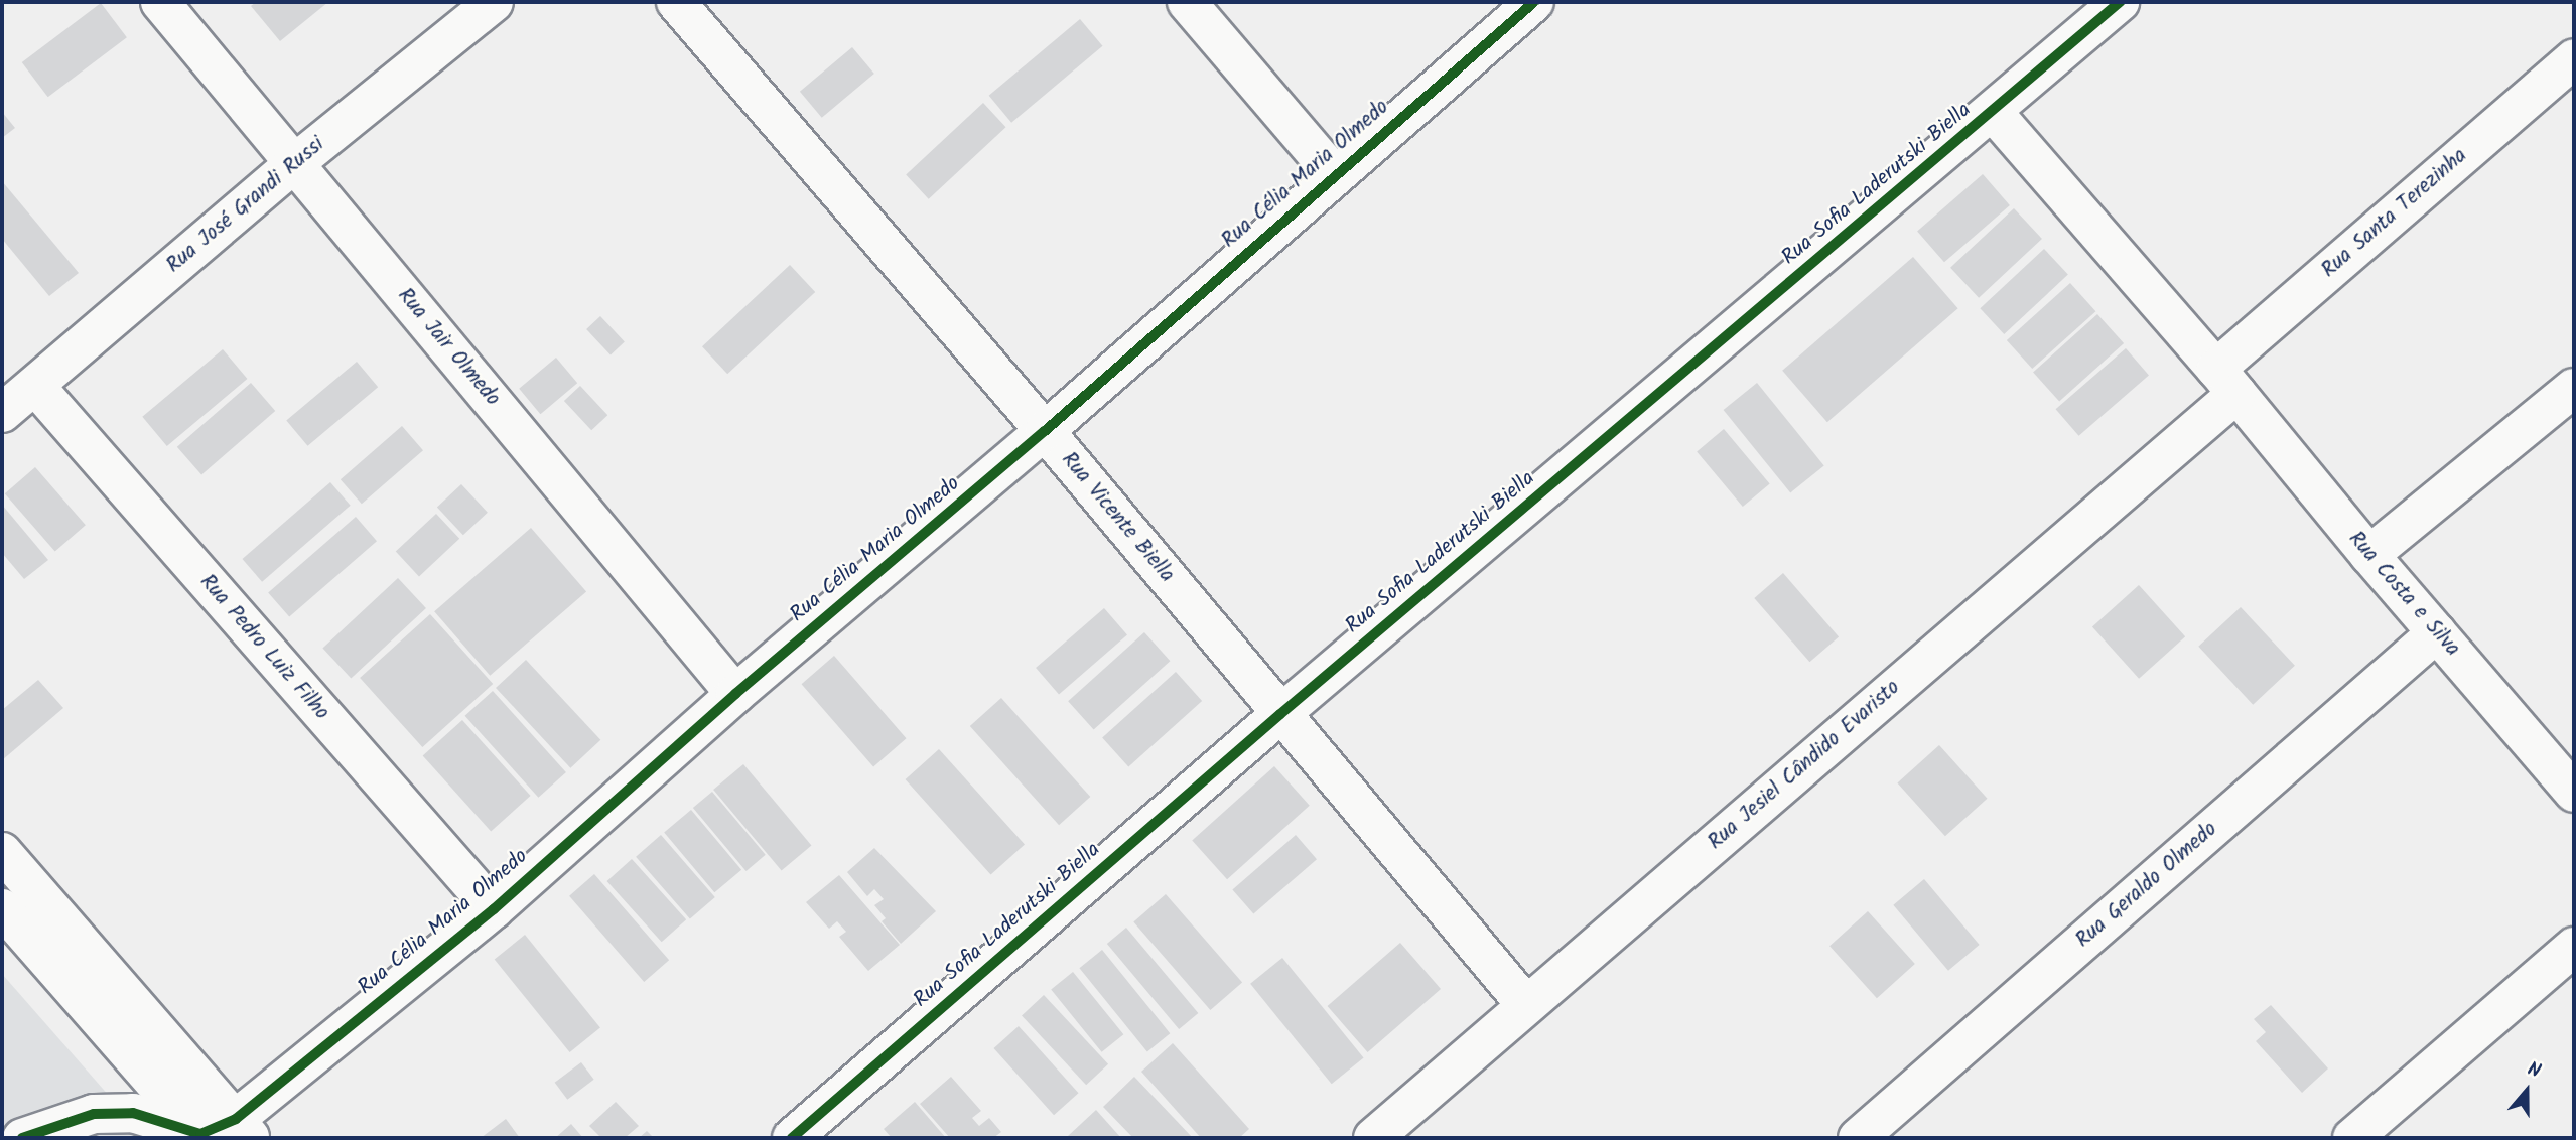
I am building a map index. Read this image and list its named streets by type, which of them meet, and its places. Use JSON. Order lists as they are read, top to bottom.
{
  "streets": {
    "street": [
      "Rua Célia Maria Olmedo",
      "Rua Sofia Laderutski Biella",
      "Rua José Grandi Russi",
      "Rua Santa Terezinha",
      "Rua Jair Olmedo",
      "Rua Vicente Biella",
      "Rua Costa e Silva",
      "Rua Pedro Luiz Filho",
      "Rua Jesiel Cândido Evaristo",
      "Rua Geraldo Olmedo"
    ]
  },
  "crossings": [
    ["Rua Célia Maria Olmedo", "Rua Jair Olmedo"],
    ["Rua Célia Maria Olmedo", "Rua Vicente Biella"],
    ["Rua Célia Maria Olmedo", "Rua Pedro Luiz Filho"],
    ["Rua Sofia Laderutski Biella", "Rua Vicente Biella"],
    ["Rua Sofia Laderutski Biella", "Rua Costa e Silva"],
    ["Rua José Grandi Russi", "Rua Jair Olmedo"],
    ["Rua José Grandi Russi", "Rua Pedro Luiz Filho"],
    ["Rua Santa Terezinha", "Rua Costa e Silva"],
    ["Rua Santa Terezinha", "Rua Jesiel Cândido Evaristo"],
    ["Rua Vicente Biella", "Rua Jesiel Cândido Evaristo"],
    ["Rua Costa e Silva", "Rua Jesiel Cândido Evaristo"],
    ["Rua Costa e Silva", "Rua Geraldo Olmedo"]
  ],
  "north": "top"
}
